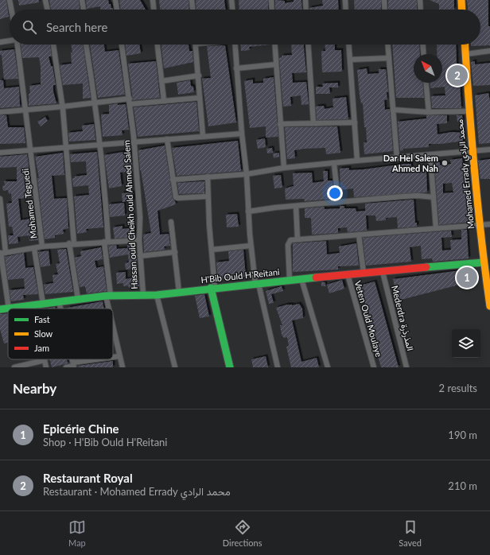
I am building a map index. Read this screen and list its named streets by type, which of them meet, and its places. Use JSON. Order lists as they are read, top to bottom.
{
  "streets": {
    "street": [
      "Mohamed Errady محمد الرادي",
      "Mohamed Teguedi",
      "Hassan ould Cheikh ould Ahmed Salem",
      "H'Bib Ould H'Reitani",
      "Mederdra المذرذرة",
      "Veten Ould Moulaye"
    ]
  },
  "crossings": [
    ["Mohamed Errady محمد الرادي", "H'Bib Ould H'Reitani"],
    ["Mohamed Teguedi", "H'Bib Ould H'Reitani"],
    ["Hassan ould Cheikh ould Ahmed Salem", "H'Bib Ould H'Reitani"],
    ["H'Bib Ould H'Reitani", "Mederdra المذرذرة"],
    ["H'Bib Ould H'Reitani", "Veten Ould Moulaye"]
  ],
  "places": ["Dar Hel Salem Ahmed Nah"],
  "legend": ["Fast", "Slow", "Jam"],
  "north": "top left",
  "page": {
    "search": "Search here",
    "pins": ["2", "1"],
    "heading": ["Nearby", "2 results"],
    "list": [
      {
        "mark": "1",
        "name": "Epicérie Chine",
        "note": "Shop · H'Bib Ould H'Reitani",
        "value": "190 m"
      },
      {
        "mark": "2",
        "name": "Restaurant Royal",
        "note": "Restaurant · Mohamed Errady محمد الرادي",
        "value": "210 m"
      }
    ],
    "nav": ["Map", "Directions", "Saved"]
  }
}
